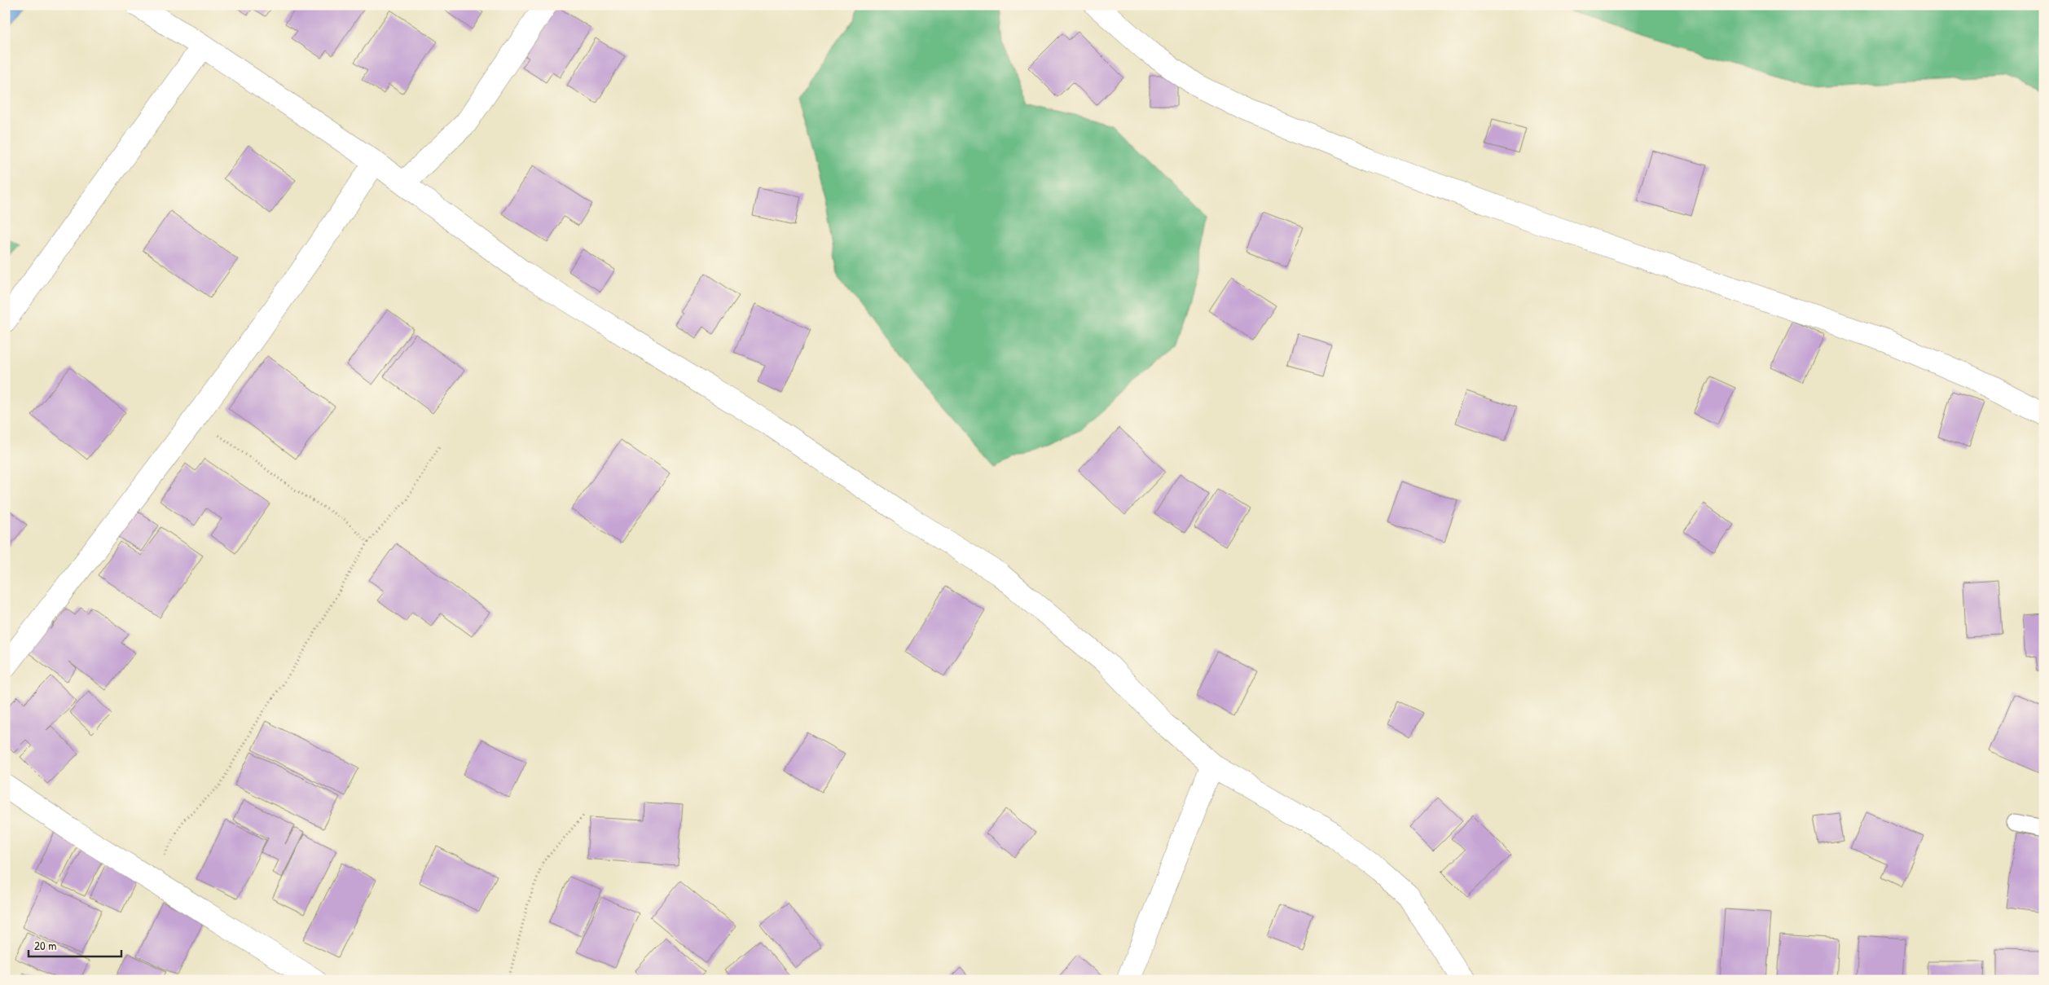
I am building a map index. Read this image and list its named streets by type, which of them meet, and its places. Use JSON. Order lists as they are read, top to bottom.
{
  "scale_bar": "20 m"
}
